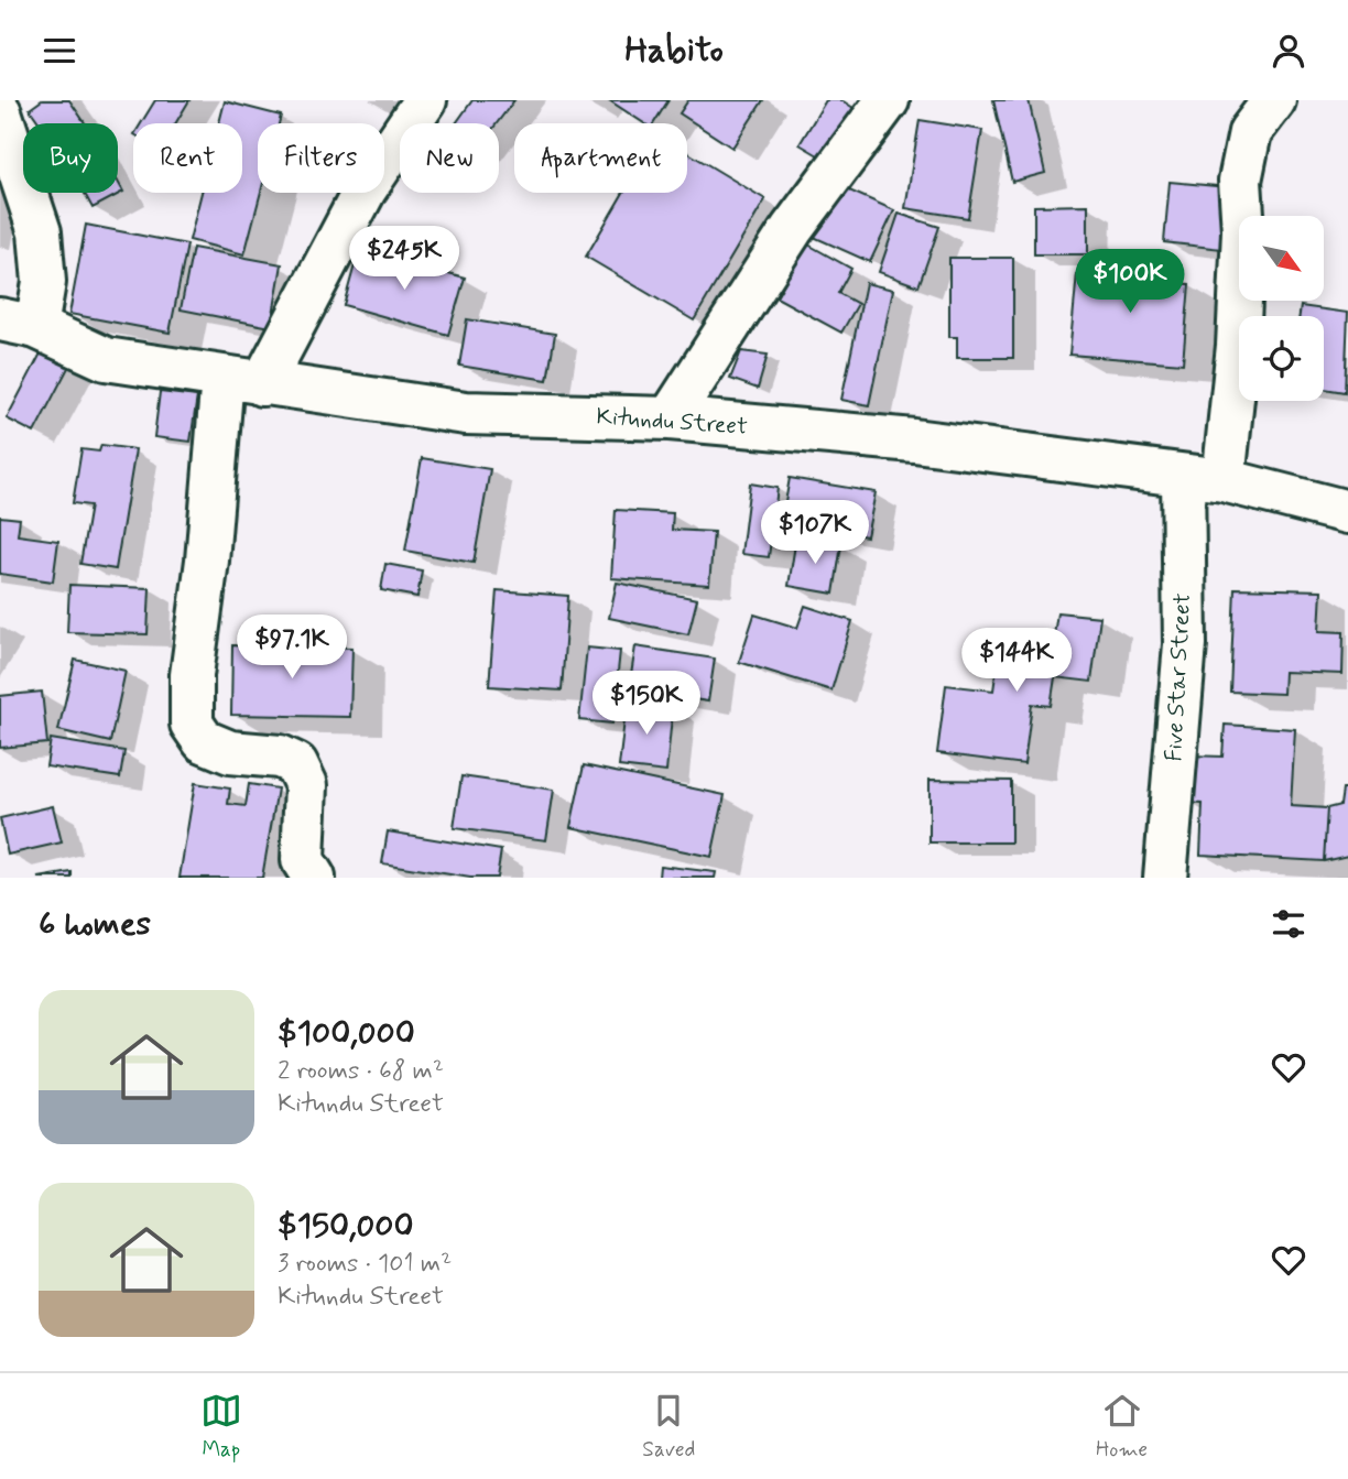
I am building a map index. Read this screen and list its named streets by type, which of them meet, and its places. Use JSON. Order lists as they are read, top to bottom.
{
  "streets": {
    "street": ["Kitundu Street", "Five Star Street"]
  },
  "crossings": [
    ["Kitundu Street", "Five Star Street"]
  ],
  "north": "bottom right",
  "page": {
    "header": "Habito",
    "chip": [
      "Buy",
      "Rent",
      "Filters",
      "New",
      "Apartment"
    ],
    "price": [
      "$245K",
      "$100K",
      "$107K",
      "$97.1K",
      "$144K",
      "$150K"
    ],
    "heading": "6 homes",
    "list": [
      {
        "name": "$100,000",
        "note": "2 rooms · 68 m² · Kitundu Street"
      },
      {
        "name": "$150,000",
        "note": "3 rooms · 101 m² · Kitundu Street"
      }
    ],
    "tabs": ["Map", "Saved", "Home"]
  }
}
